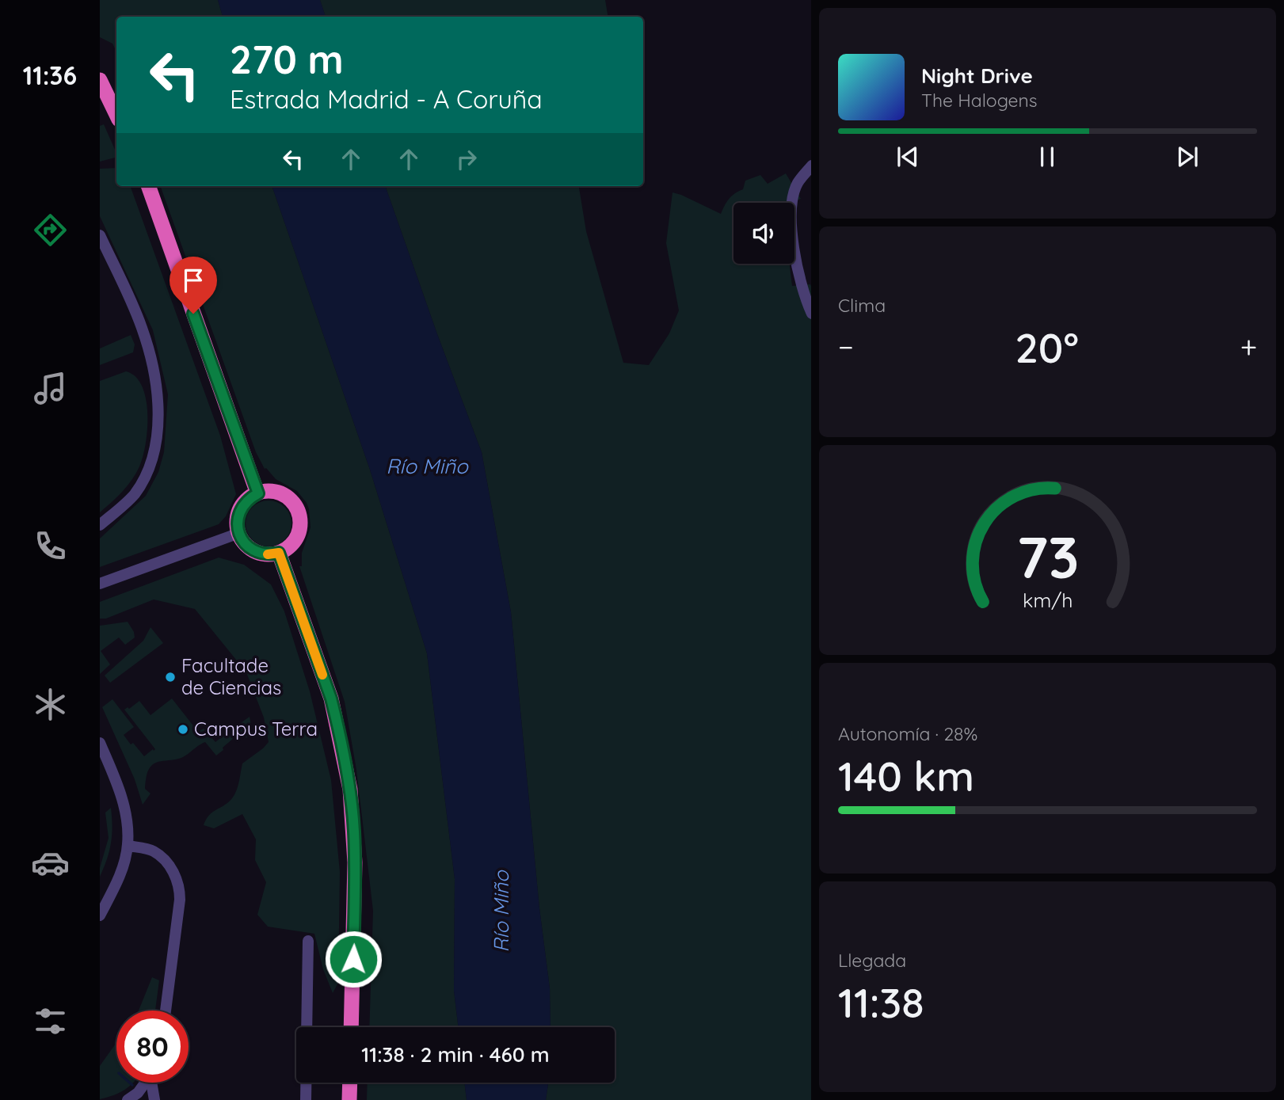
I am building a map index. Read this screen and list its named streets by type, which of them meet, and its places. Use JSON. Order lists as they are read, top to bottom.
{
  "water": ["Río Miño"],
  "places": ["Facultade de Ciencias", "Campus Terra"],
  "page": {
    "tabs": "11:36",
    "turn": ["270 m", "Estrada Madrid - A Coruña"],
    "song": ["Night Drive", "The Halogens"],
    "tile": [
      "Clima",
      ["Autonomía · 28%", "140 km"],
      ["Llegada", "11:38"]
    ],
    "heat": ["−", "20°", "+"],
    "limit": "80",
    "trip": "11:38 · 2 min · 460 m",
    "gauge": ["73", "km/h"]
  }
}
